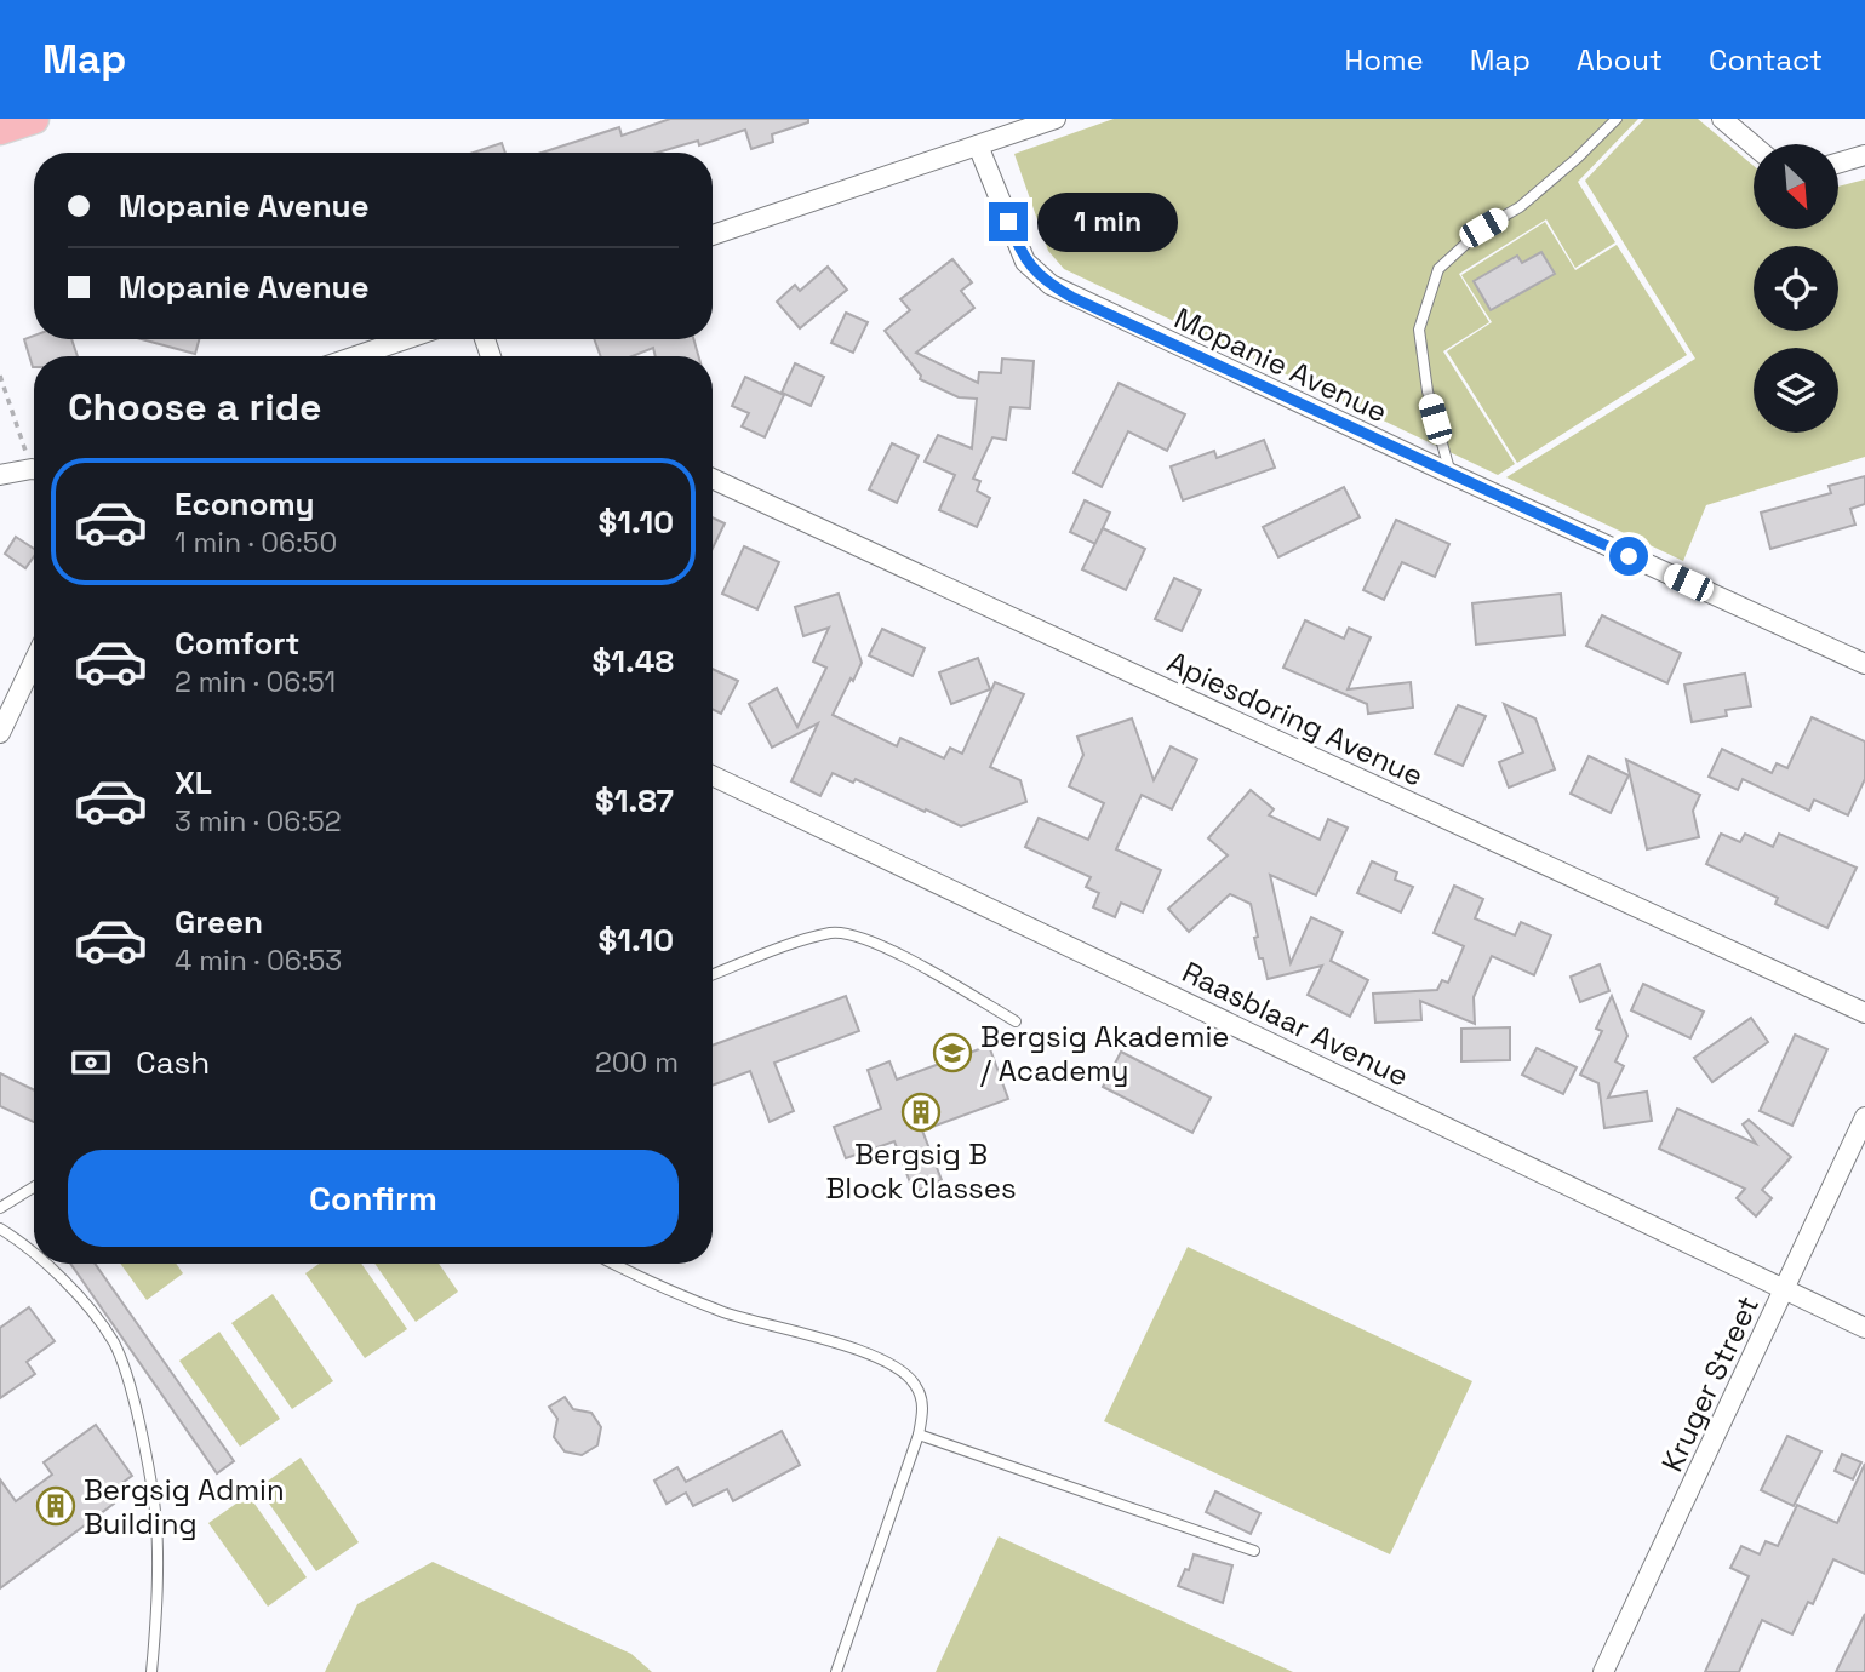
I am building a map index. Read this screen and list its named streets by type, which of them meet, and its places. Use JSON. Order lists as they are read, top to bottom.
{
  "streets": {
    "street": [
      "Mopanie Avenue",
      "Apiesdoring Avenue",
      "Raasblaar Avenue",
      "Kruger Street"
    ]
  },
  "crossings": [
    ["Raasblaar Avenue", "Kruger Street"]
  ],
  "places": {
    "school or university": ["Bergsig Akademie / Academy"],
    "building": ["Bergsig B Block Classes", "Bergsig Admin Building"]
  },
  "north": "bottom right",
  "page": {
    "header": "Map",
    "nav": [
      "Home",
      "Map",
      "About",
      "Contact"
    ],
    "banner": ["Mopanie Avenue", "Mopanie Avenue"],
    "bubble": "1 min",
    "heading": "Choose a ride",
    "list": [
      {
        "name": "Economy",
        "note": "1 min · 06:50",
        "value": "$1.10"
      },
      {
        "name": "Comfort",
        "note": "2 min · 06:51",
        "value": "$1.48"
      },
      {
        "name": "XL",
        "note": "3 min · 06:52",
        "value": "$1.87"
      },
      {
        "name": "Green",
        "note": "4 min · 06:53",
        "value": "$1.10"
      }
    ],
    "pay": ["Cash", "200 m"],
    "buttons": "Confirm"
  }
}
